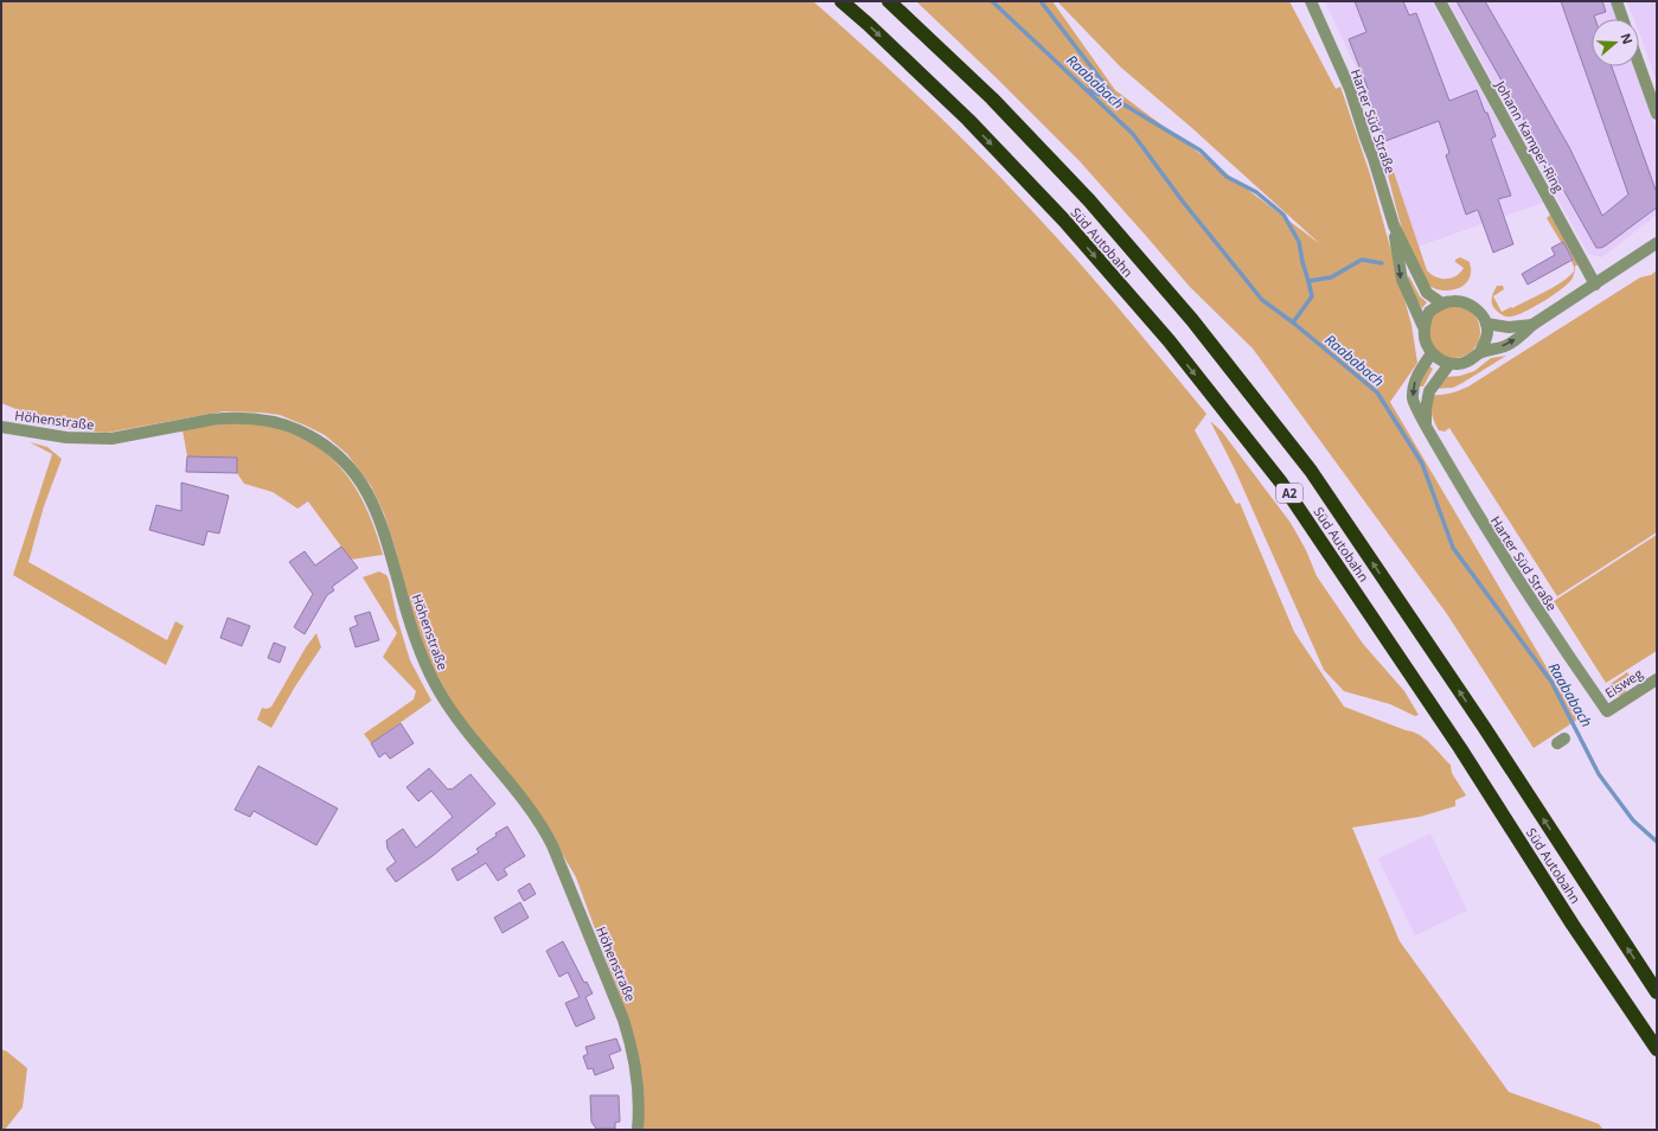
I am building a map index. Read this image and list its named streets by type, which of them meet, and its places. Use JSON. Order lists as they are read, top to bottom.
{
  "streets": {
    "highway": ["Süd Autobahn", "A2"],
    "street": [
      "Harter Süd Straße",
      "Johann Kamper-Ring",
      "Höhenstraße",
      "Eisweg"
    ]
  },
  "crossings": [
    ["Harter Süd Straße", "Eisweg"]
  ],
  "water": ["Raababach"],
  "north": "right"
}
